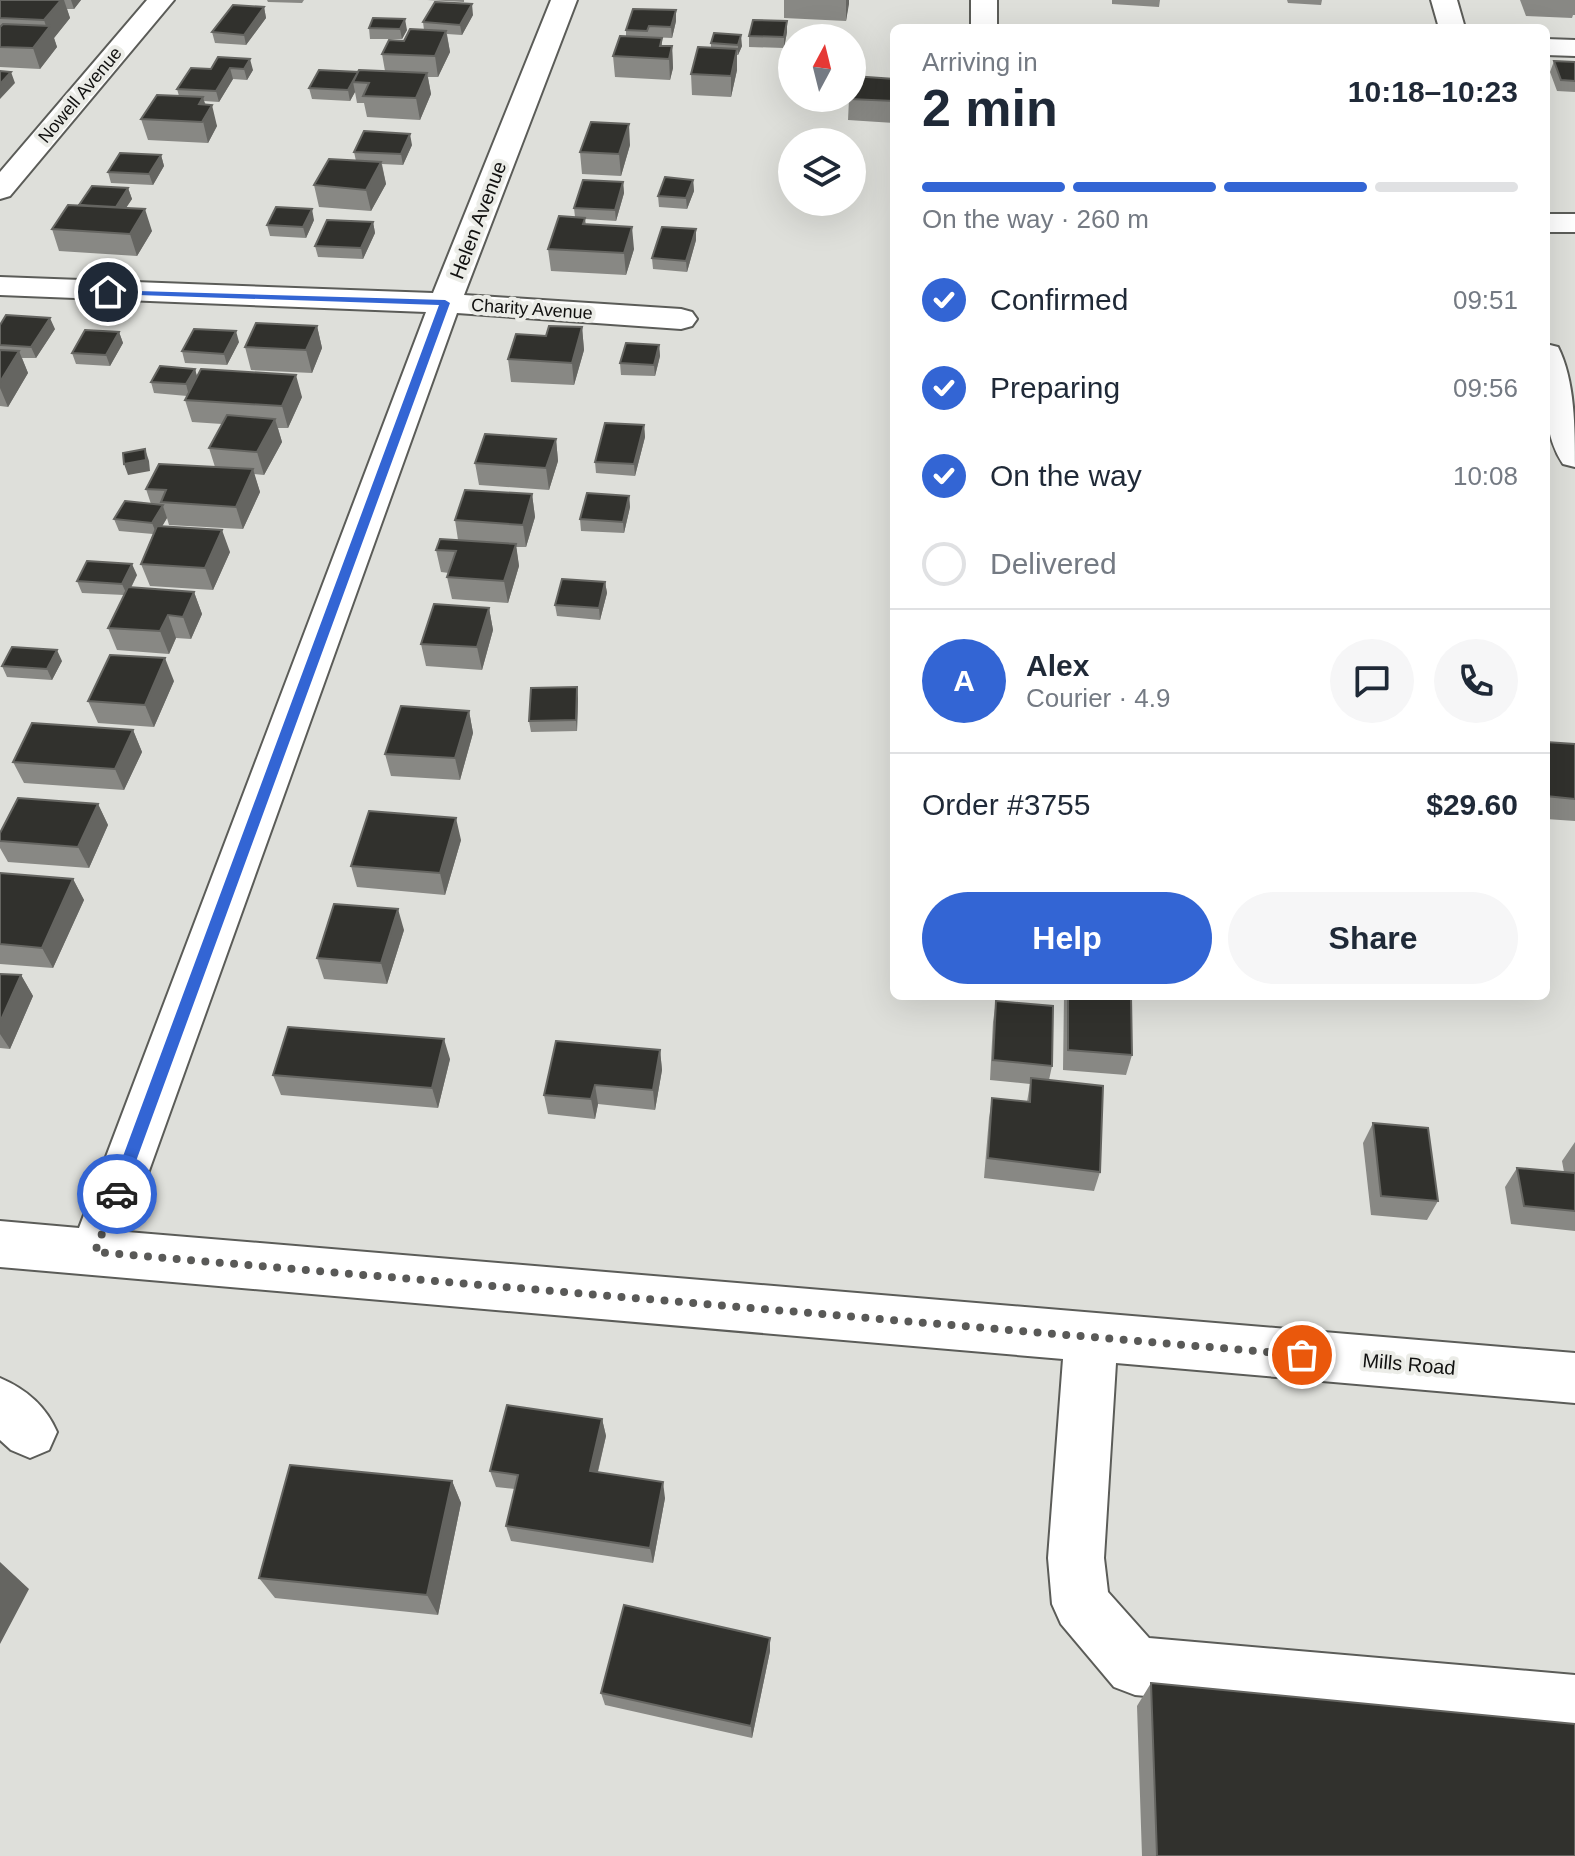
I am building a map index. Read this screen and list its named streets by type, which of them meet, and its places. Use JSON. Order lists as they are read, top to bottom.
{
  "streets": {
    "street": [
      "Nowell Avenue",
      "Helen Avenue",
      "Charity Avenue",
      "Mills Road"
    ]
  },
  "crossings": [
    ["Helen Avenue", "Charity Avenue"],
    ["Helen Avenue", "Mills Road"]
  ],
  "north": "top",
  "page": {
    "heading": ["2 min", "Arriving in", "10:18–10:23"],
    "panel": [
      "Alex",
      "Courier · 4.9",
      "Order #3755",
      "$29.60"
    ],
    "bar": "On the way · 260 m",
    "list": [
      ["Confirmed", "09:51"],
      ["Preparing", "09:56"],
      ["On the way", "10:08"],
      "Delivered"
    ],
    "round": "A",
    "buttons": ["Help", "Share"]
  }
}
